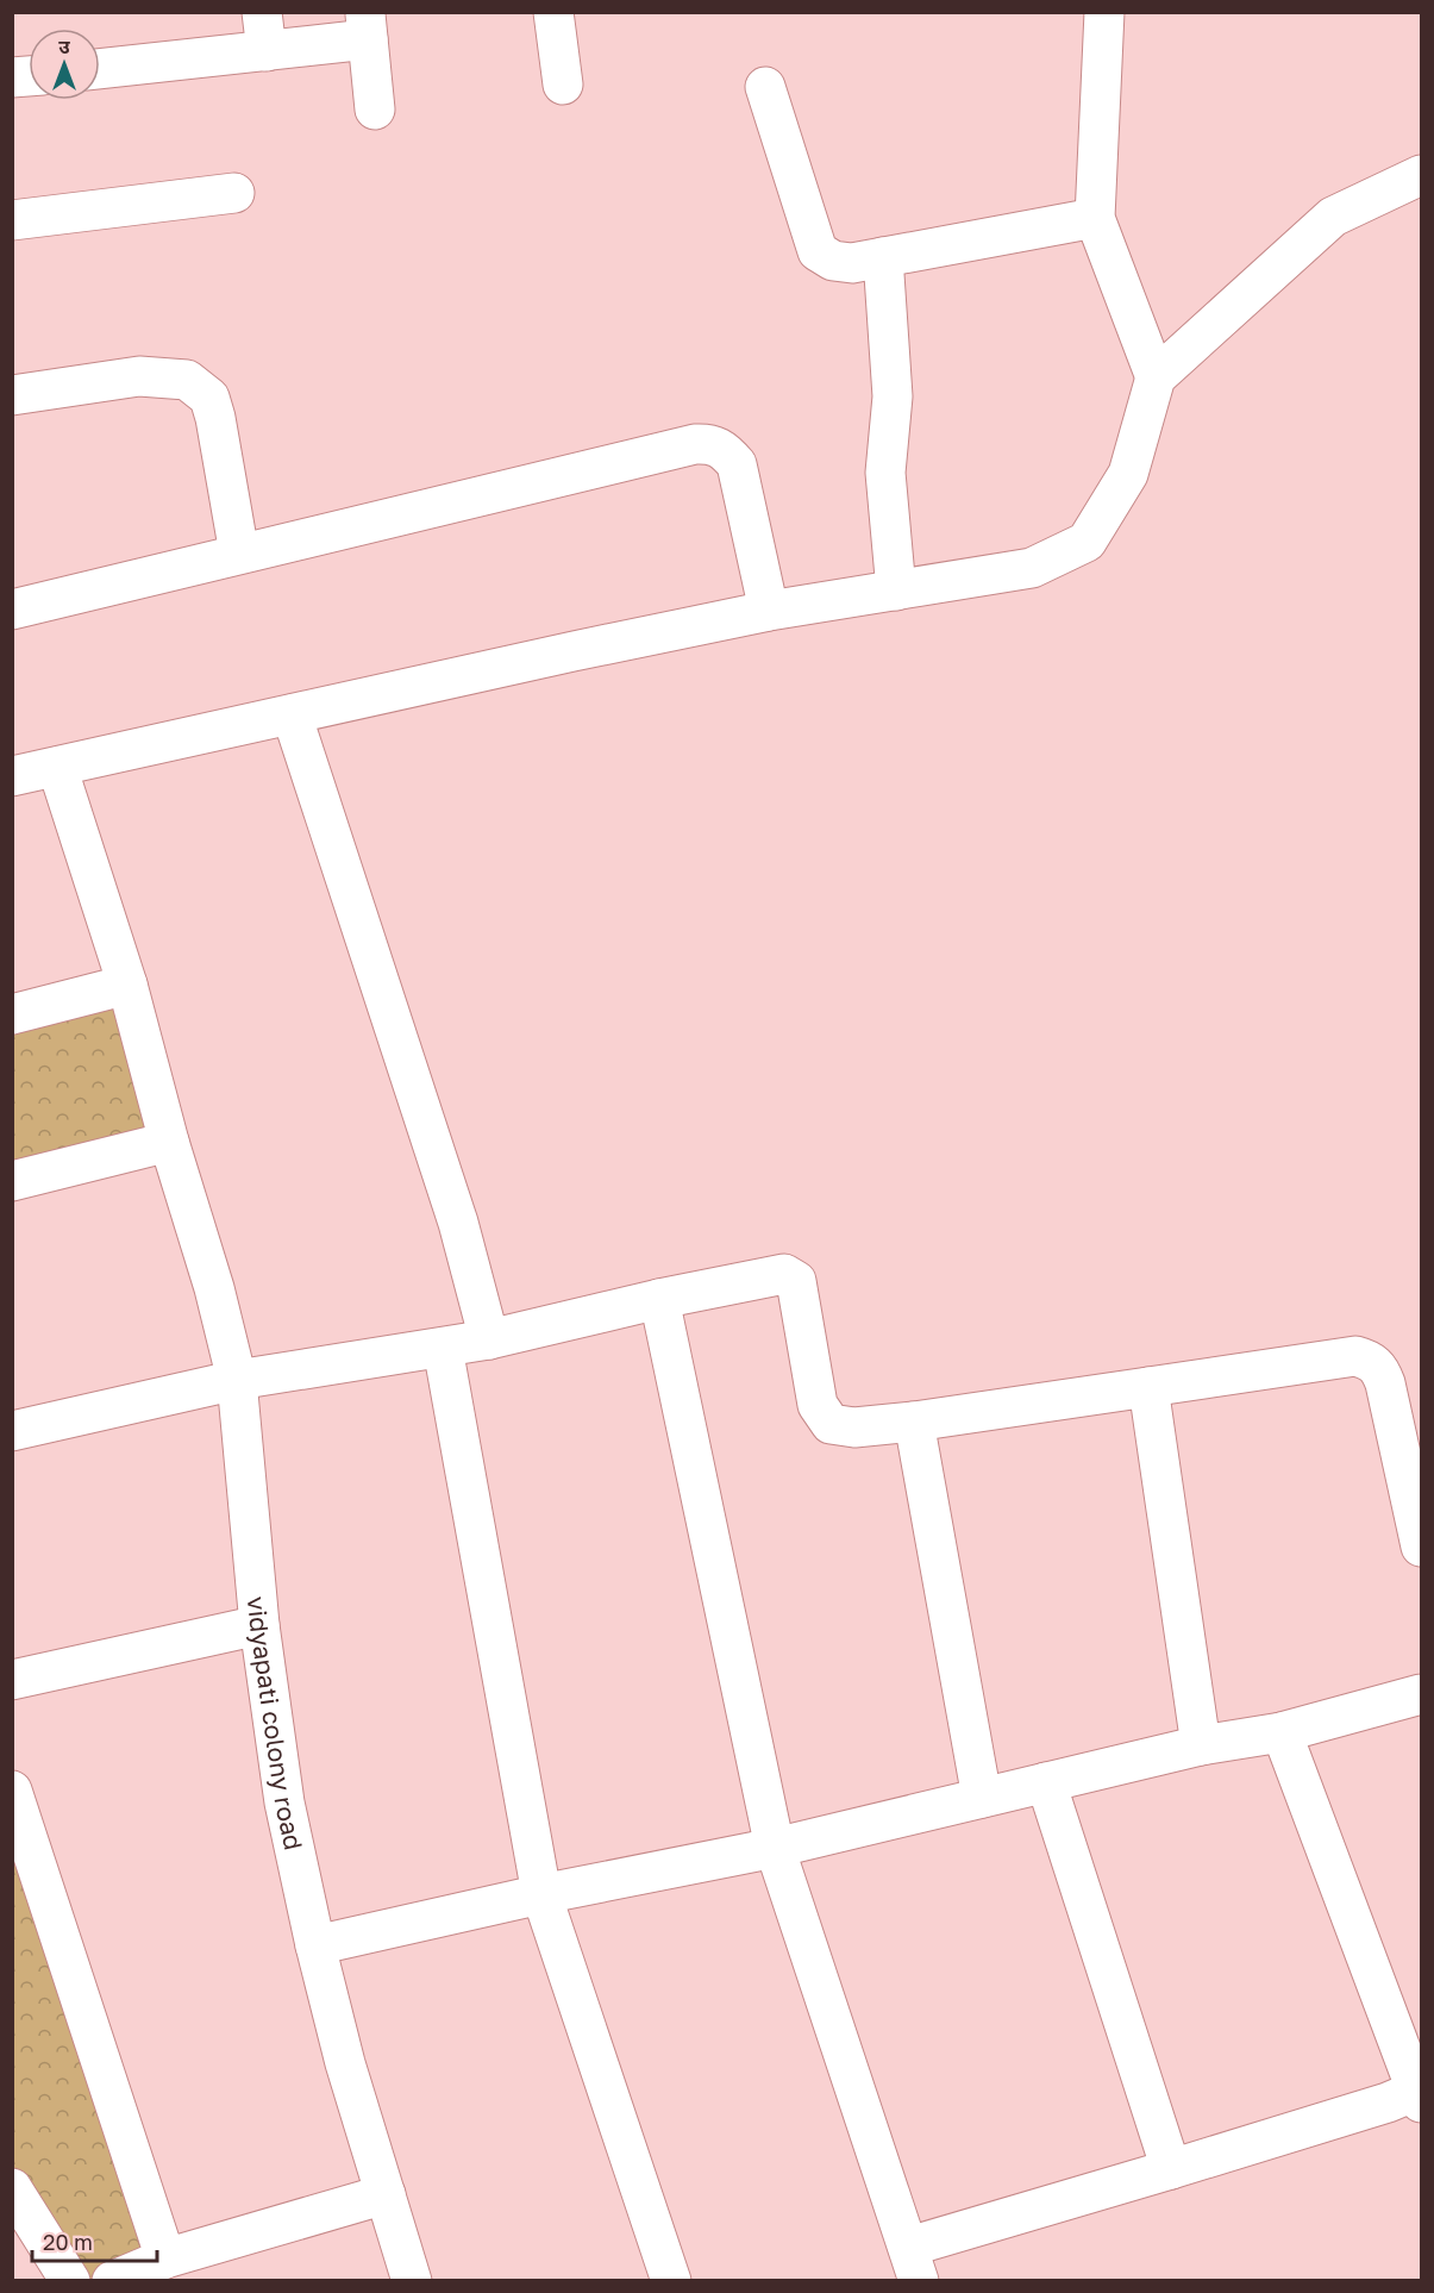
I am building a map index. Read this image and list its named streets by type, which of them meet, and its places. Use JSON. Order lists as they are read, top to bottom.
{
  "streets": {
    "street": ["vidyapati colony road"]
  },
  "scale_bar": "20 m",
  "north": "top"
}
